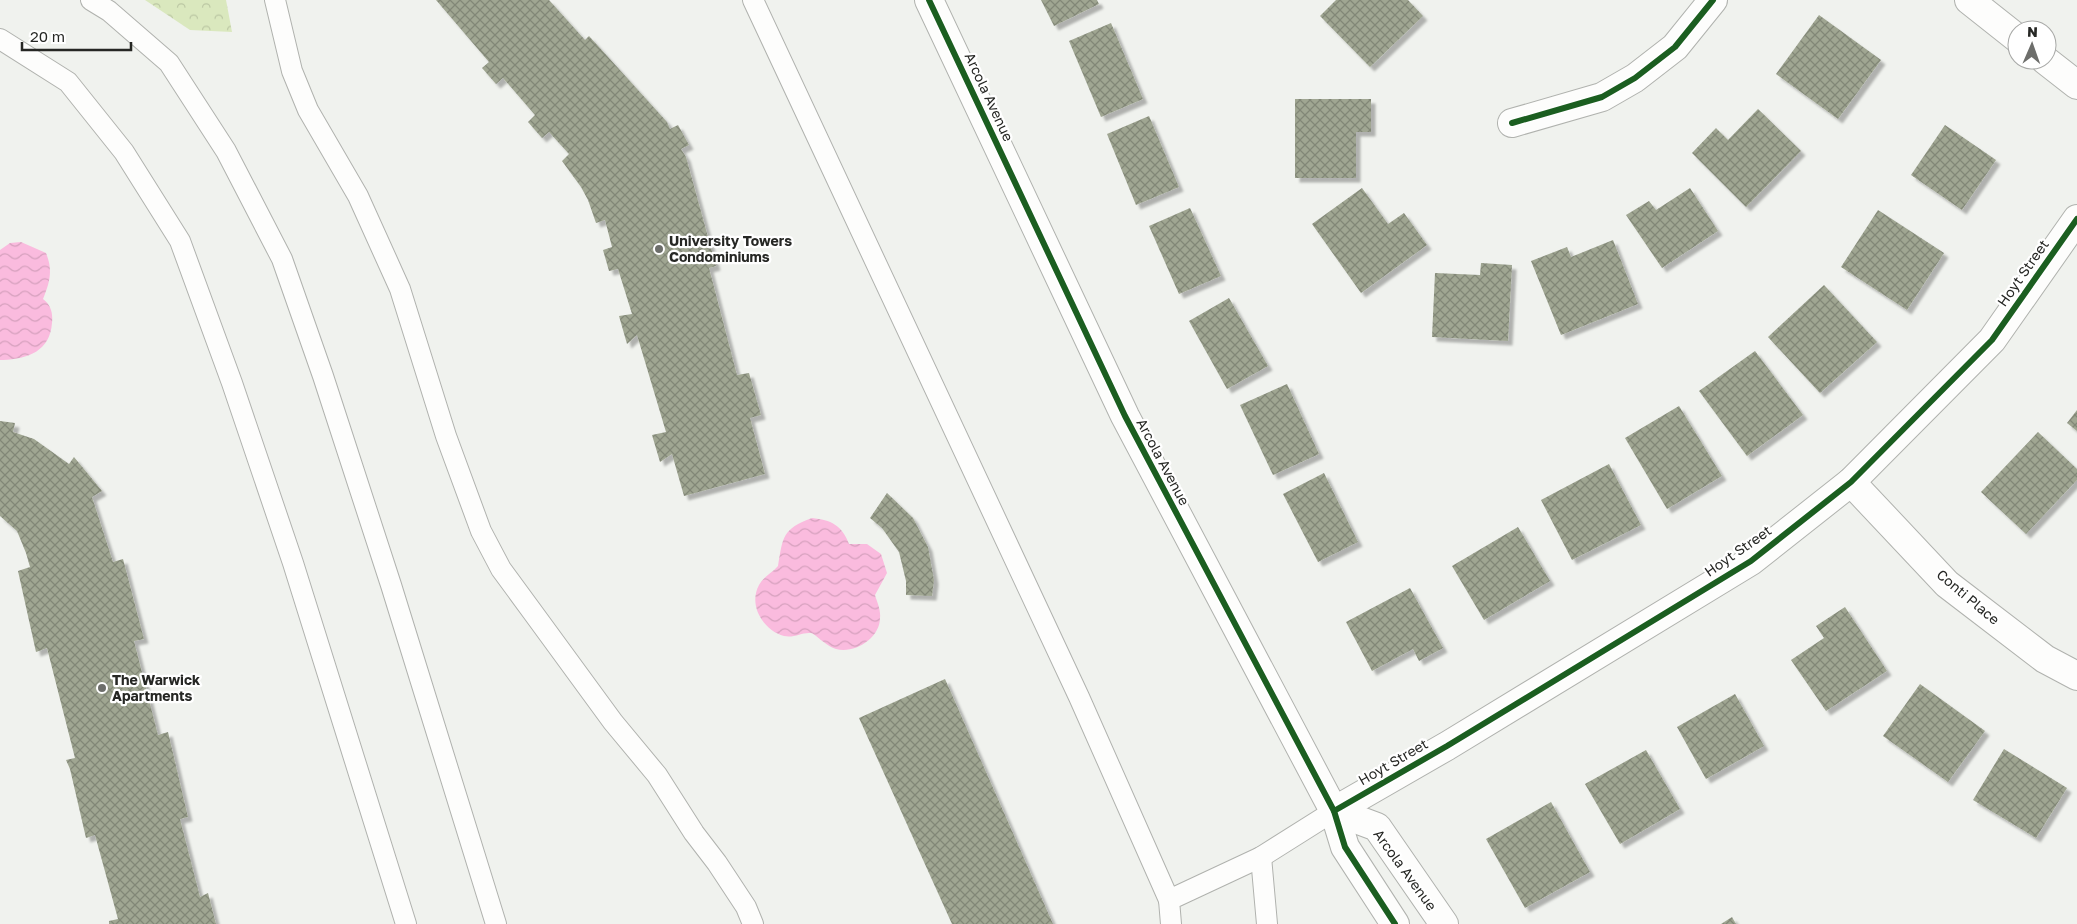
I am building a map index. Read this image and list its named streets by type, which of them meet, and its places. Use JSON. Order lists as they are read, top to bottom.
{
  "streets": {
    "street": ["Arcola Avenue", "Hoyt Street", "Conti Place"]
  },
  "crossings": [
    ["Arcola Avenue", "Hoyt Street"],
    ["Hoyt Street", "Conti Place"]
  ],
  "places": ["University Towers Condominiums", "The Warwick Apartments"],
  "scale_bar": "20 m",
  "north": "top"
}
